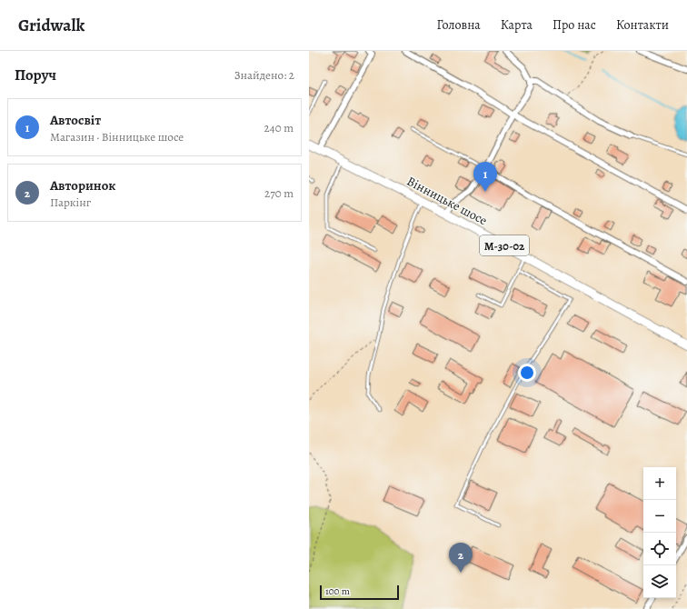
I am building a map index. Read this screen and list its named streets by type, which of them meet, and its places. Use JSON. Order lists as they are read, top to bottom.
{
  "streets": {
    "main road": ["Вінницьке шосе", "М-30-02"]
  },
  "scale_bar": "100 m",
  "page": {
    "header": "Gridwalk",
    "nav": [
      "Головна",
      "Карта",
      "Про нас",
      "Контакти"
    ],
    "heading": ["Поруч", "Знайдено: 2"],
    "list": [
      {
        "mark": "1",
        "name": "Автосвіт",
        "note": "Магазин · Вінницьке шосе",
        "value": "240 m"
      },
      {
        "mark": "2",
        "name": "Авторинок",
        "note": "Паркінг",
        "value": "270 m"
      }
    ],
    "pins": ["1", "2"],
    "map_buttons": ["+", "−"],
    "scale": "100 m"
  }
}
